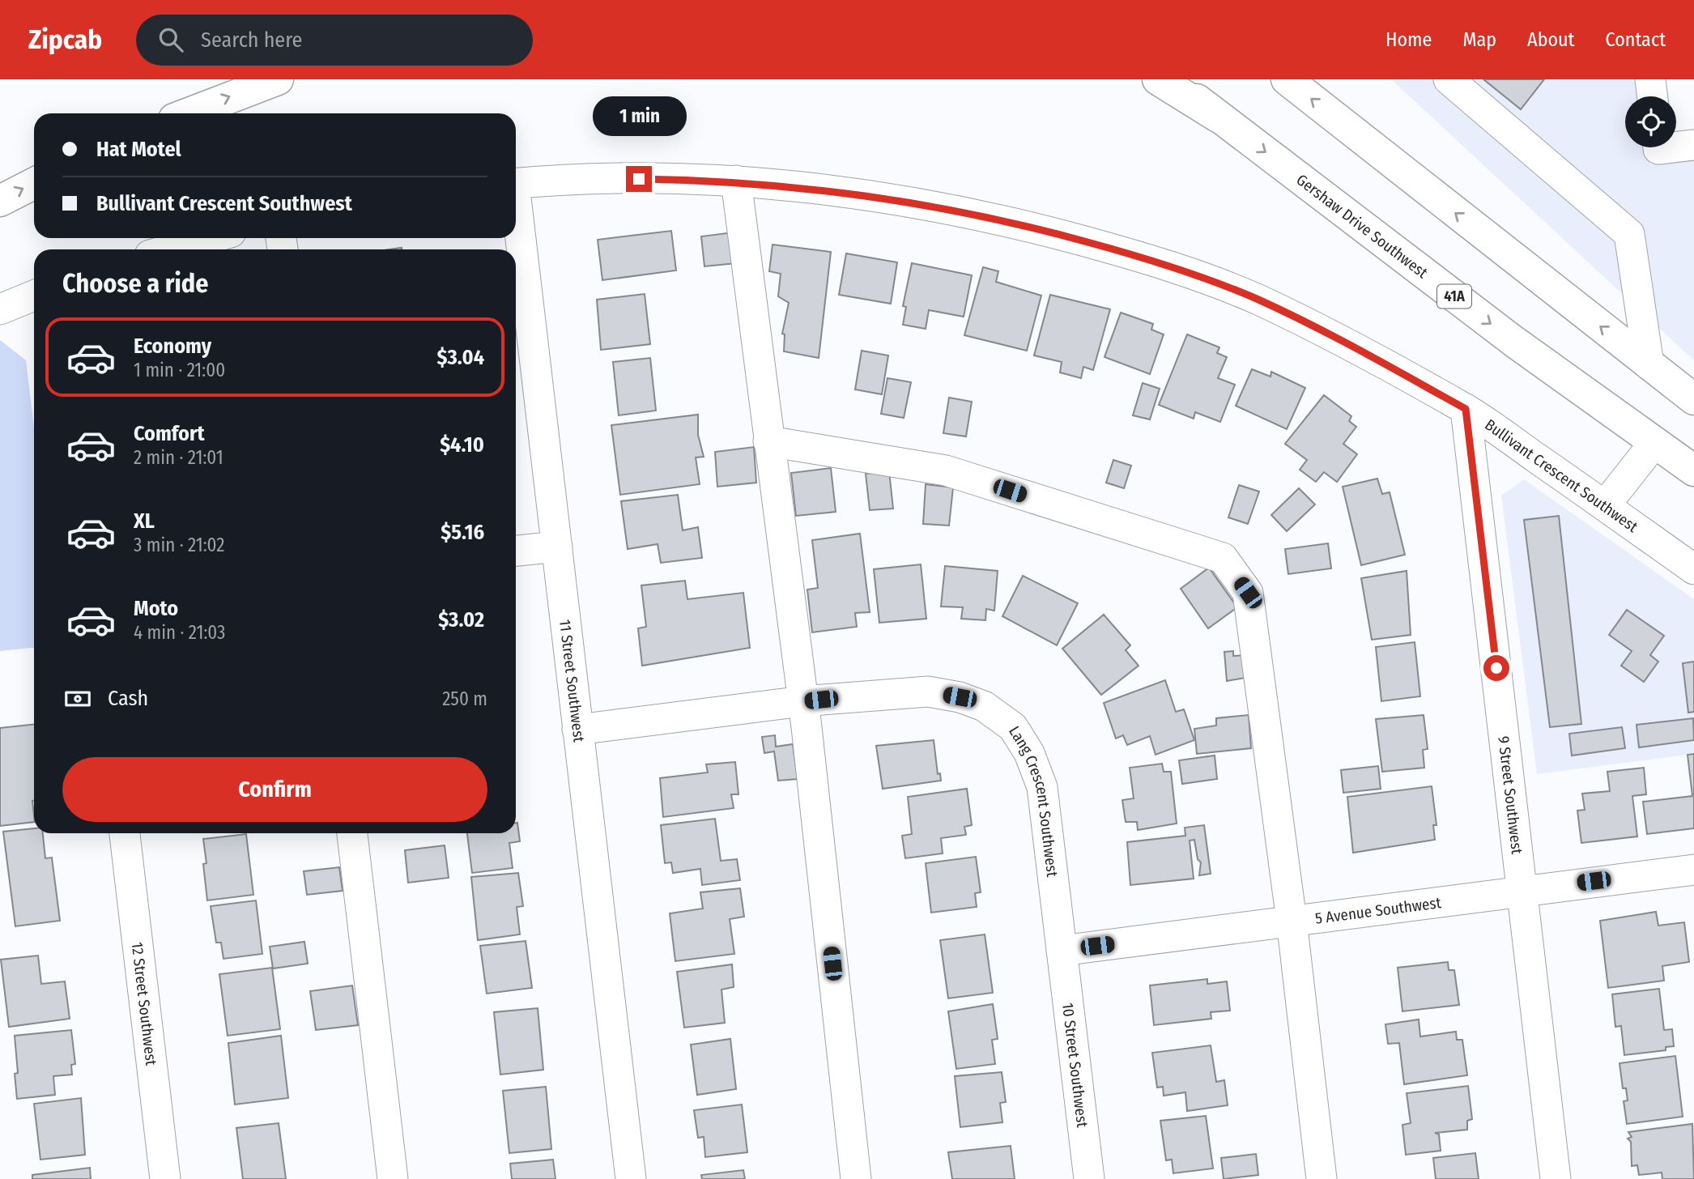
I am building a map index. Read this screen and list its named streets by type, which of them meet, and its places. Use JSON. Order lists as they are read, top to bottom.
{
  "streets": {
    "main road": ["Gershaw Drive Southwest", "41A"],
    "street": [
      "Bullivant Crescent Southwest",
      "11 Street Southwest",
      "9 Street Southwest",
      "Lang Crescent Southwest",
      "5 Avenue Southwest",
      "12 Street Southwest",
      "10 Street Southwest"
    ]
  },
  "crossings": [
    ["Bullivant Crescent Southwest", "9 Street Southwest"],
    ["11 Street Southwest", "Lang Crescent Southwest"],
    ["9 Street Southwest", "5 Avenue Southwest"],
    ["Lang Crescent Southwest", "5 Avenue Southwest"],
    ["Lang Crescent Southwest", "10 Street Southwest"],
    ["5 Avenue Southwest", "10 Street Southwest"]
  ],
  "page": {
    "header": "Zipcab",
    "search": "Search here",
    "nav": [
      "Home",
      "Map",
      "About",
      "Contact"
    ],
    "bubble": "1 min",
    "banner": ["Hat Motel", "Bullivant Crescent Southwest"],
    "heading": "Choose a ride",
    "list": [
      {
        "name": "Economy",
        "note": "1 min · 21:00",
        "value": "$3.04"
      },
      {
        "name": "Comfort",
        "note": "2 min · 21:01",
        "value": "$4.10"
      },
      {
        "name": "XL",
        "note": "3 min · 21:02",
        "value": "$5.16"
      },
      {
        "name": "Moto",
        "note": "4 min · 21:03",
        "value": "$3.02"
      }
    ],
    "pay": ["Cash", "250 m"],
    "buttons": "Confirm"
  }
}
